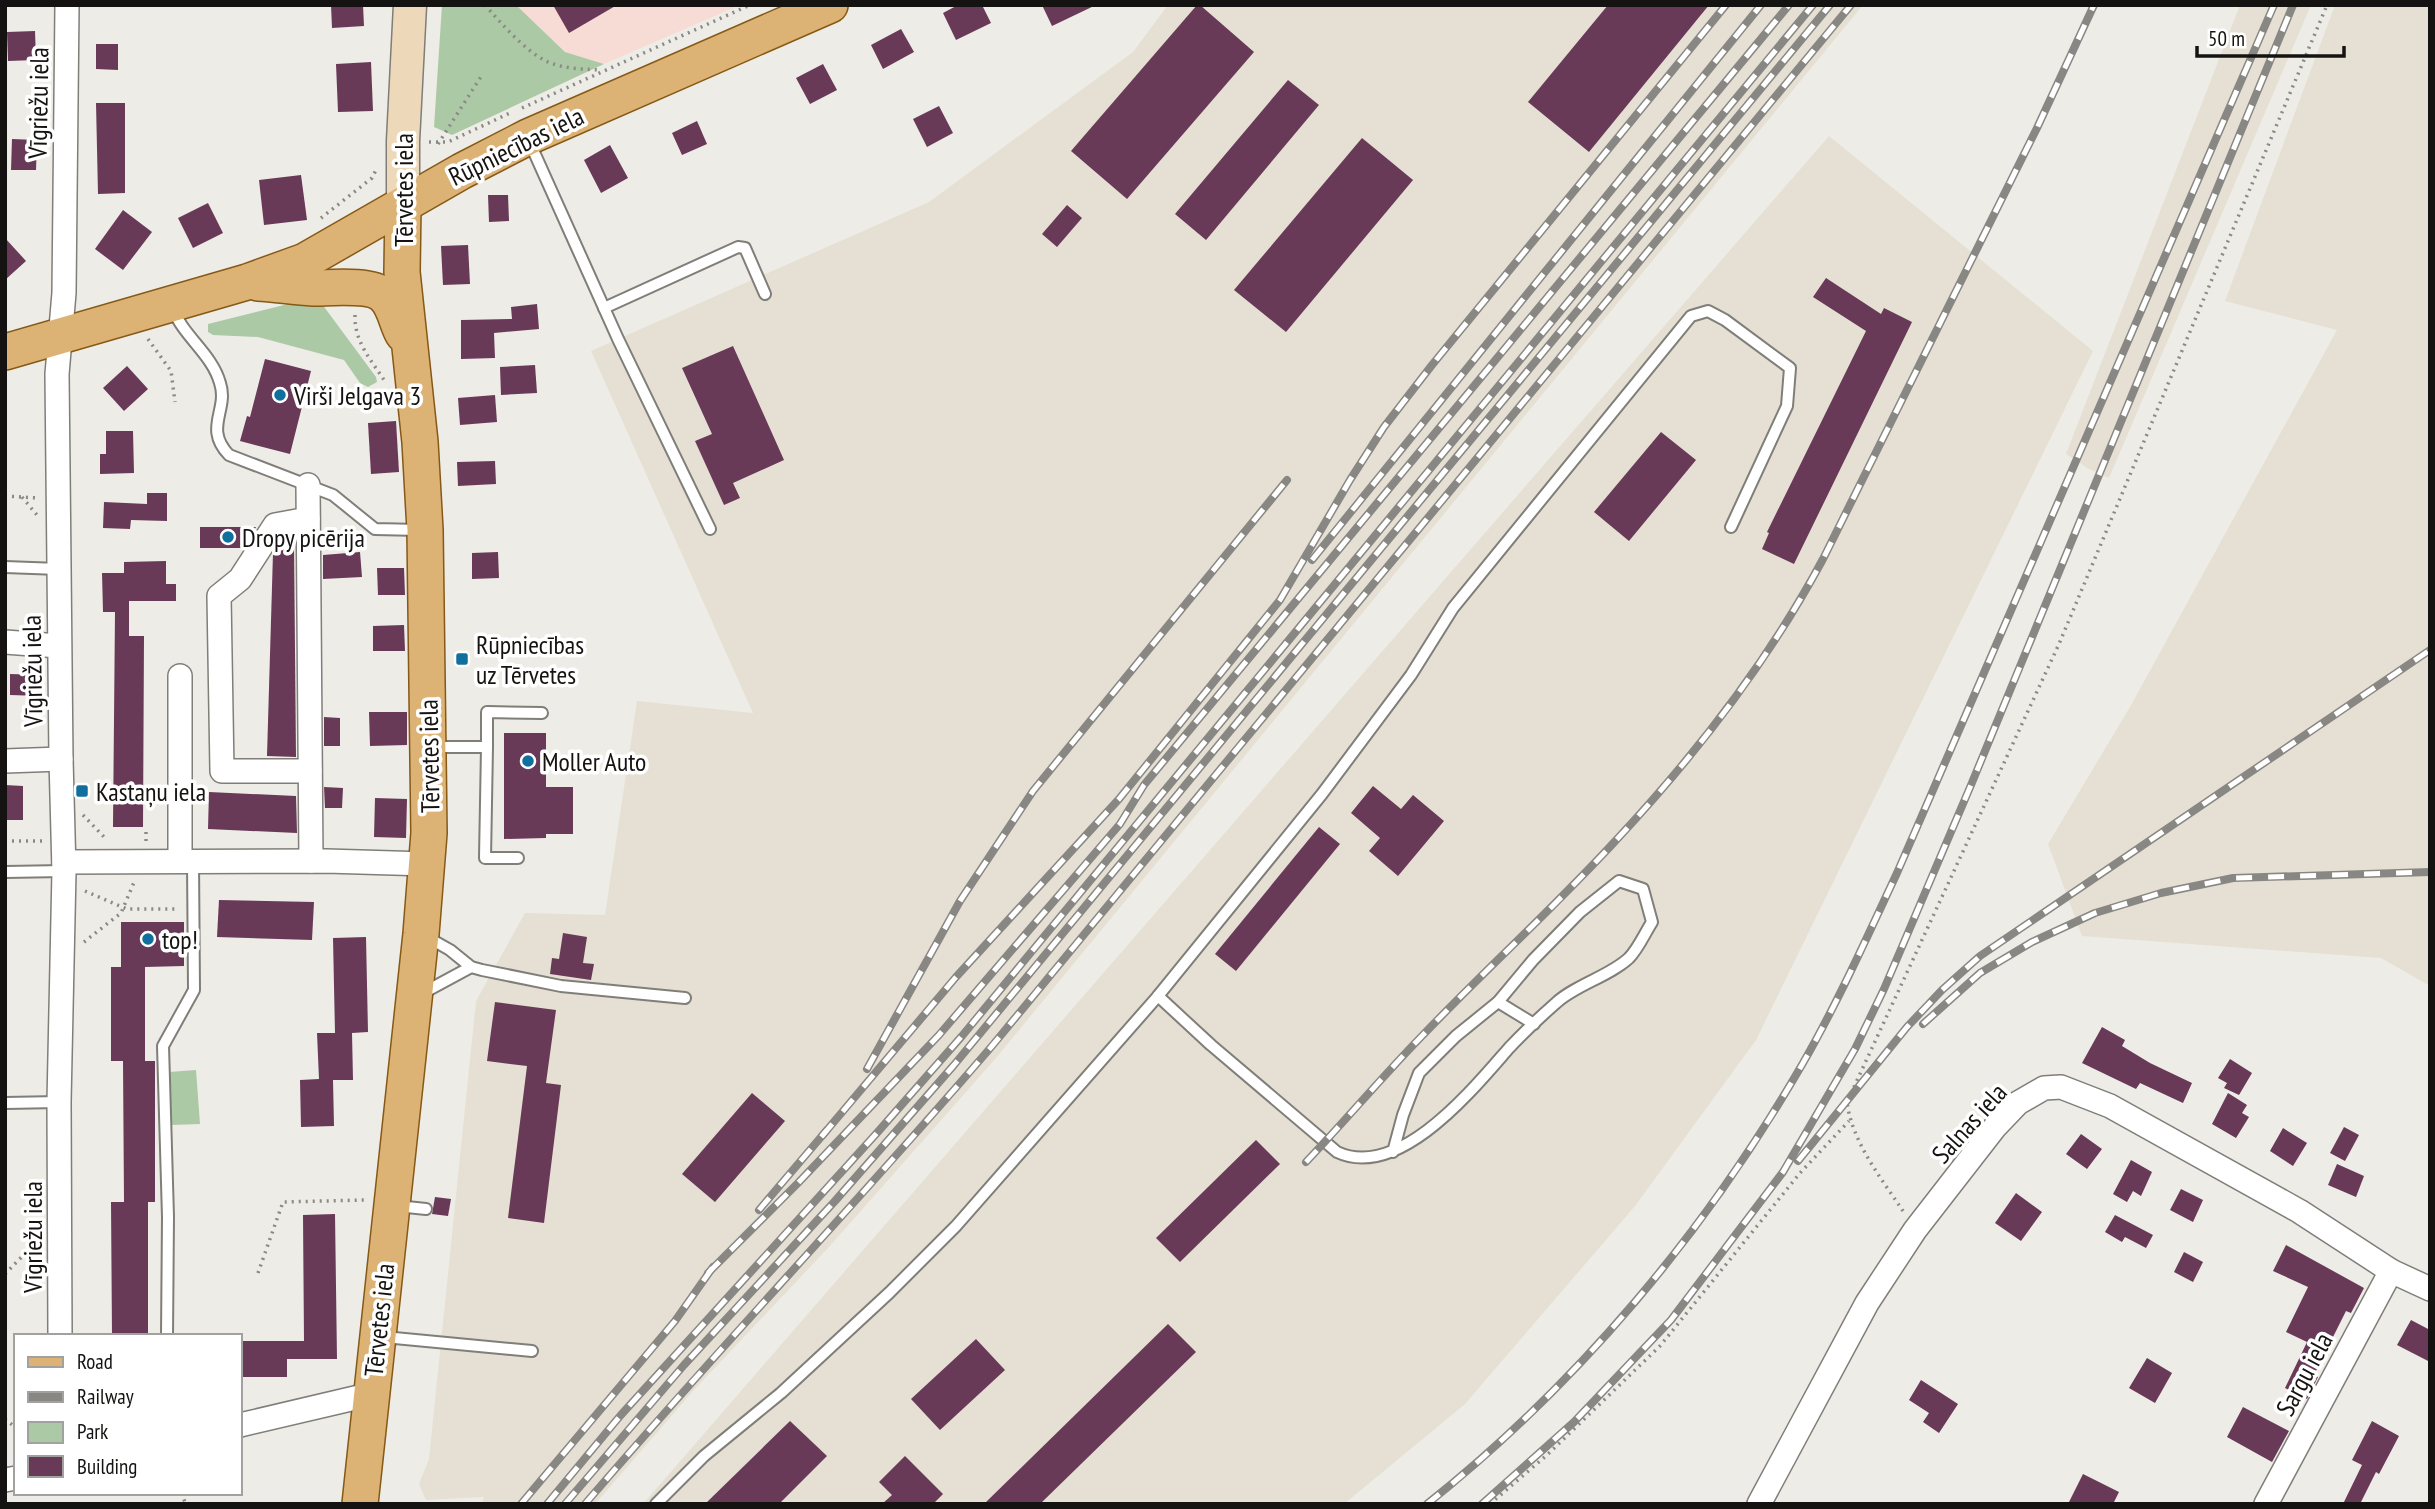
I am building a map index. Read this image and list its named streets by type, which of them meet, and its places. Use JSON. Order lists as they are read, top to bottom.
{
  "streets": {
    "main road": ["Rūpniecības iela", "Tērvetes iela"],
    "street": ["Vīgriežu iela", "Salnas iela", "Sargu iela"]
  },
  "crossings": [
    ["Vīgriežu iela", "Rūpniecības iela"],
    ["Rūpniecības iela", "Tērvetes iela"],
    ["Salnas iela", "Sargu iela"]
  ],
  "places": {
    "other": [
      "Virši Jelgava 3",
      "Dropy picērija",
      "Moller Auto",
      "top!"
    ],
    "transit": ["Rūpniecības uz Tērvetes", "Kastaņu iela"]
  },
  "legend": [
    "Road",
    "Railway",
    "Park",
    "Building"
  ],
  "scale_bar": "50 m"
}
